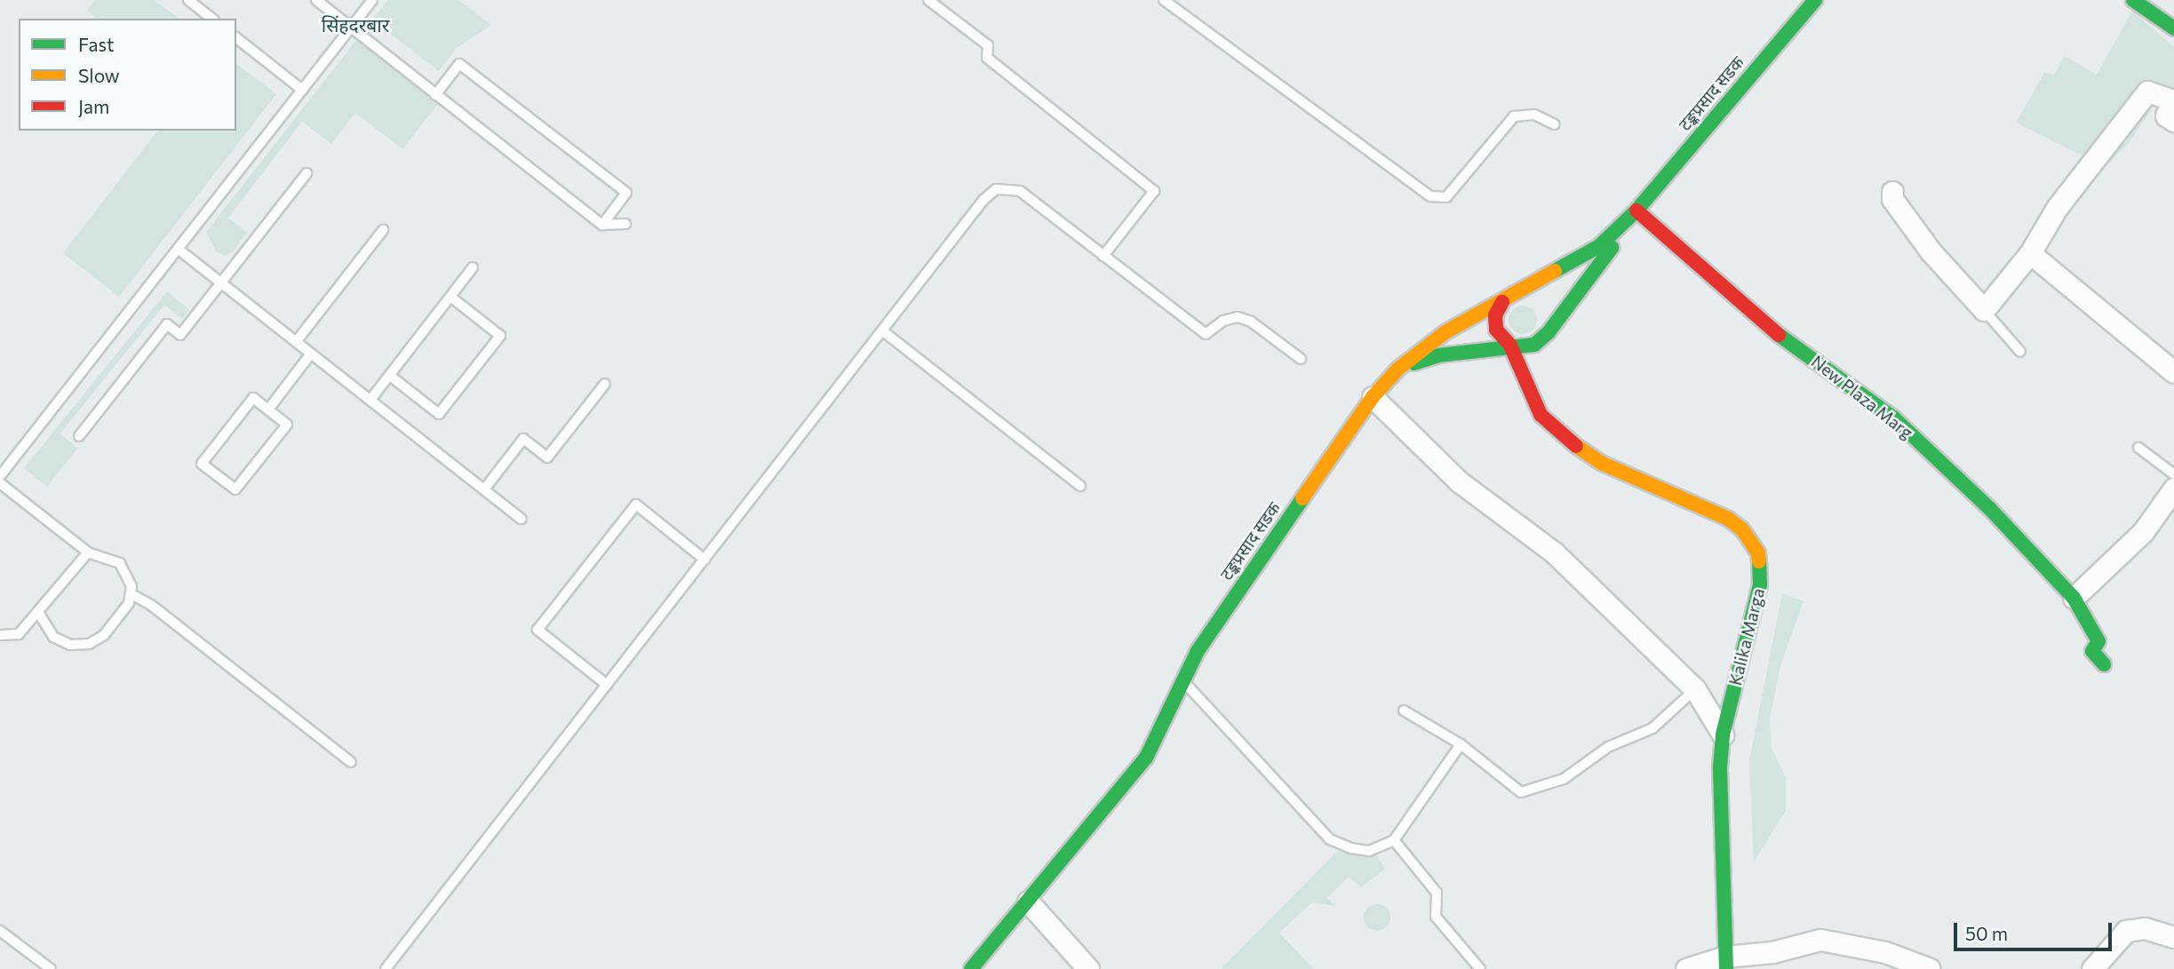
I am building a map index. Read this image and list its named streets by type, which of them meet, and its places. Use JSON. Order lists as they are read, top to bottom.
{
  "streets": {
    "street": ["टङ्कप्रसाद सडक", "New Plaza Marg", "Kalika Marga"]
  },
  "crossings": [
    ["टङ्कप्रसाद सडक", "New Plaza Marg"],
    ["टङ्कप्रसाद सडक", "Kalika Marga"]
  ],
  "districts": ["सिंहदरबार"],
  "legend": ["Fast", "Slow", "Jam"],
  "scale_bar": "50 m"
}
